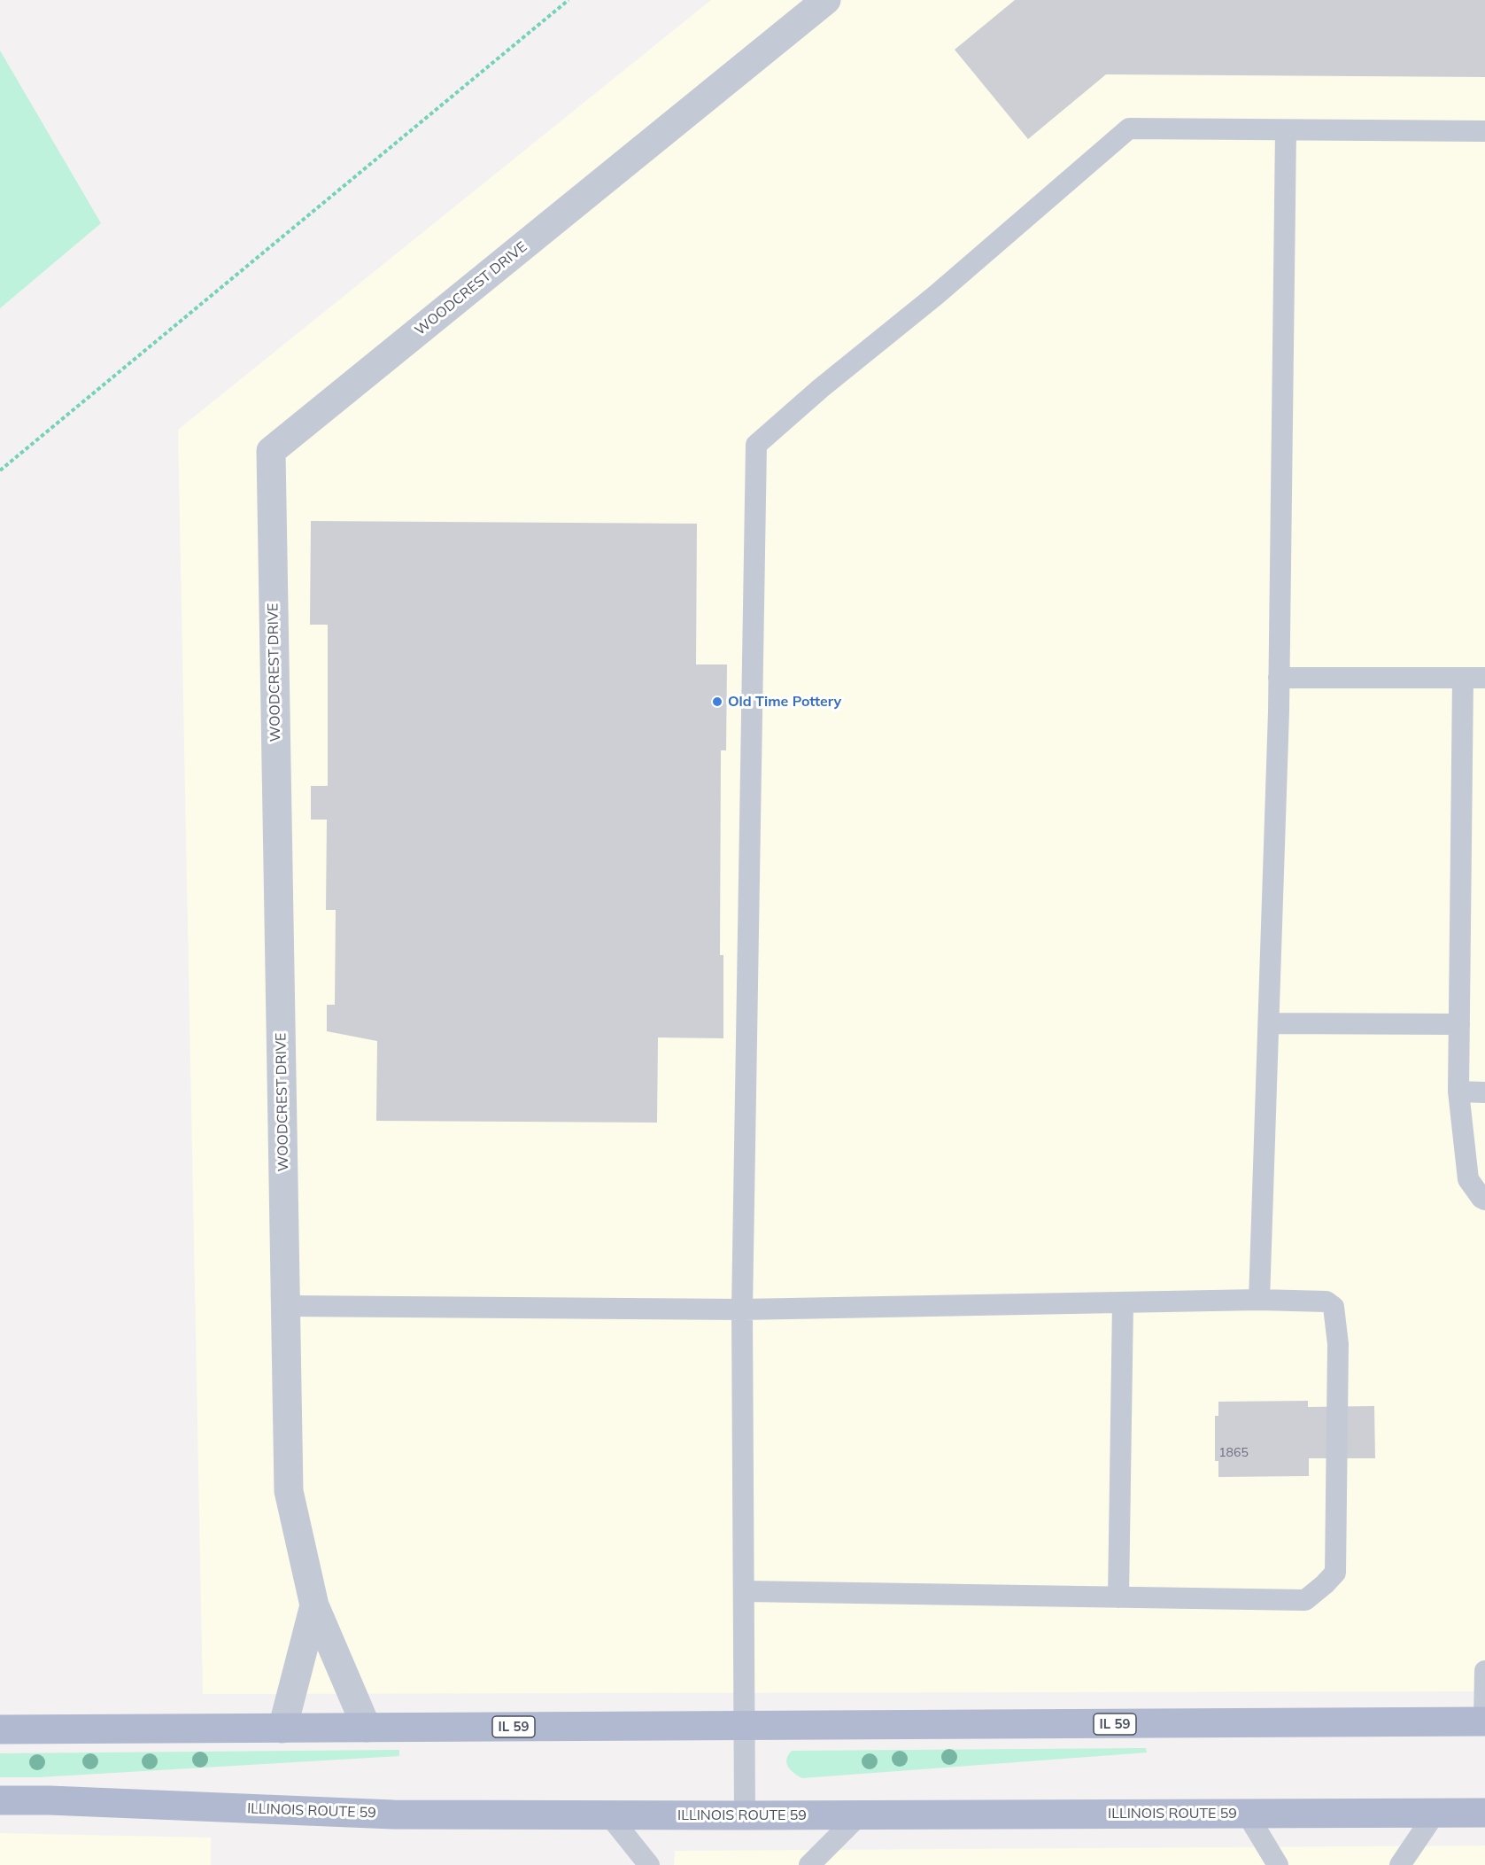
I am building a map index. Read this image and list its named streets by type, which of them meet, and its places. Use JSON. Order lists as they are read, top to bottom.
{
  "streets": {
    "main road": ["IL 59", "ILLINOIS ROUTE 59"],
    "street": ["WOODCREST DRIVE"]
  },
  "crossings": [
    ["WOODCREST DRIVE", "IL 59"]
  ],
  "places": ["Old Time Pottery"],
  "house_numbers": ["1865"]
}
